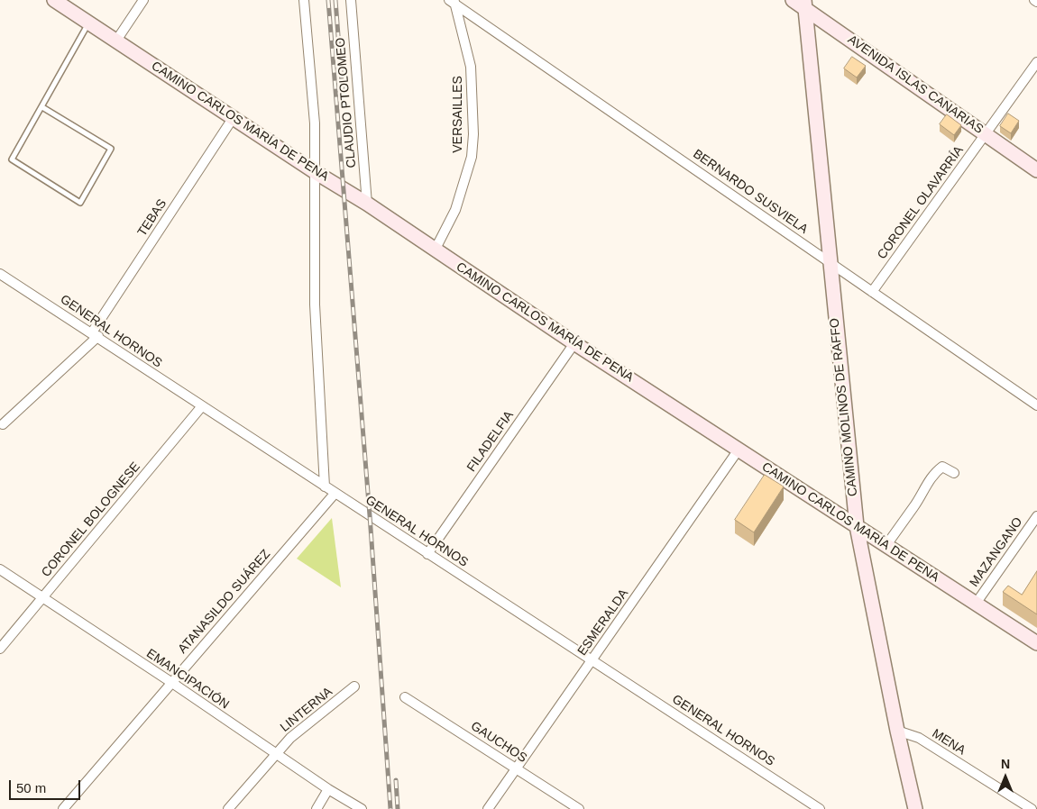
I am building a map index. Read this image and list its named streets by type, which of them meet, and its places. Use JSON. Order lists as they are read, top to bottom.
{
  "streets": {
    "street": [
      "AVENIDA ISLAS CANARIAS",
      "CLAUDIO PTOLOMEO",
      "VERSAILLES",
      "CAMINO CARLOS MARÍA DE PENA",
      "BERNARDO SUSVIELA",
      "CORONEL OLAVARRÍA",
      "TEBAS",
      "GENERAL HORNOS",
      "CAMINO MOLINOS DE RAFFO",
      "FILADELFIA",
      "CORONEL BOLOGNESE",
      "MAZANGANO",
      "ATANASILDO SUÁREZ",
      "ESMERALDA",
      "EMANCIPACIÓN",
      "LINTERNA",
      "GAUCHOS",
      "MENA"
    ]
  },
  "crossings": [
    ["AVENIDA ISLAS CANARIAS", "CORONEL OLAVARRÍA"],
    ["AVENIDA ISLAS CANARIAS", "CAMINO MOLINOS DE RAFFO"],
    ["CLAUDIO PTOLOMEO", "CAMINO CARLOS MARÍA DE PENA"],
    ["VERSAILLES", "CAMINO CARLOS MARÍA DE PENA"],
    ["VERSAILLES", "BERNARDO SUSVIELA"],
    ["CAMINO CARLOS MARÍA DE PENA", "TEBAS"],
    ["CAMINO CARLOS MARÍA DE PENA", "CAMINO MOLINOS DE RAFFO"],
    ["CAMINO CARLOS MARÍA DE PENA", "FILADELFIA"],
    ["CAMINO CARLOS MARÍA DE PENA", "MAZANGANO"],
    ["CAMINO CARLOS MARÍA DE PENA", "ESMERALDA"],
    ["BERNARDO SUSVIELA", "CORONEL OLAVARRÍA"],
    ["BERNARDO SUSVIELA", "CAMINO MOLINOS DE RAFFO"],
    ["TEBAS", "GENERAL HORNOS"],
    ["GENERAL HORNOS", "FILADELFIA"],
    ["GENERAL HORNOS", "CORONEL BOLOGNESE"],
    ["GENERAL HORNOS", "ATANASILDO SUÁREZ"],
    ["GENERAL HORNOS", "ESMERALDA"],
    ["CAMINO MOLINOS DE RAFFO", "MENA"],
    ["CORONEL BOLOGNESE", "EMANCIPACIÓN"],
    ["ATANASILDO SUÁREZ", "EMANCIPACIÓN"],
    ["ESMERALDA", "GAUCHOS"],
    ["EMANCIPACIÓN", "LINTERNA"]
  ],
  "scale_bar": "50 m",
  "north": "top"
}
